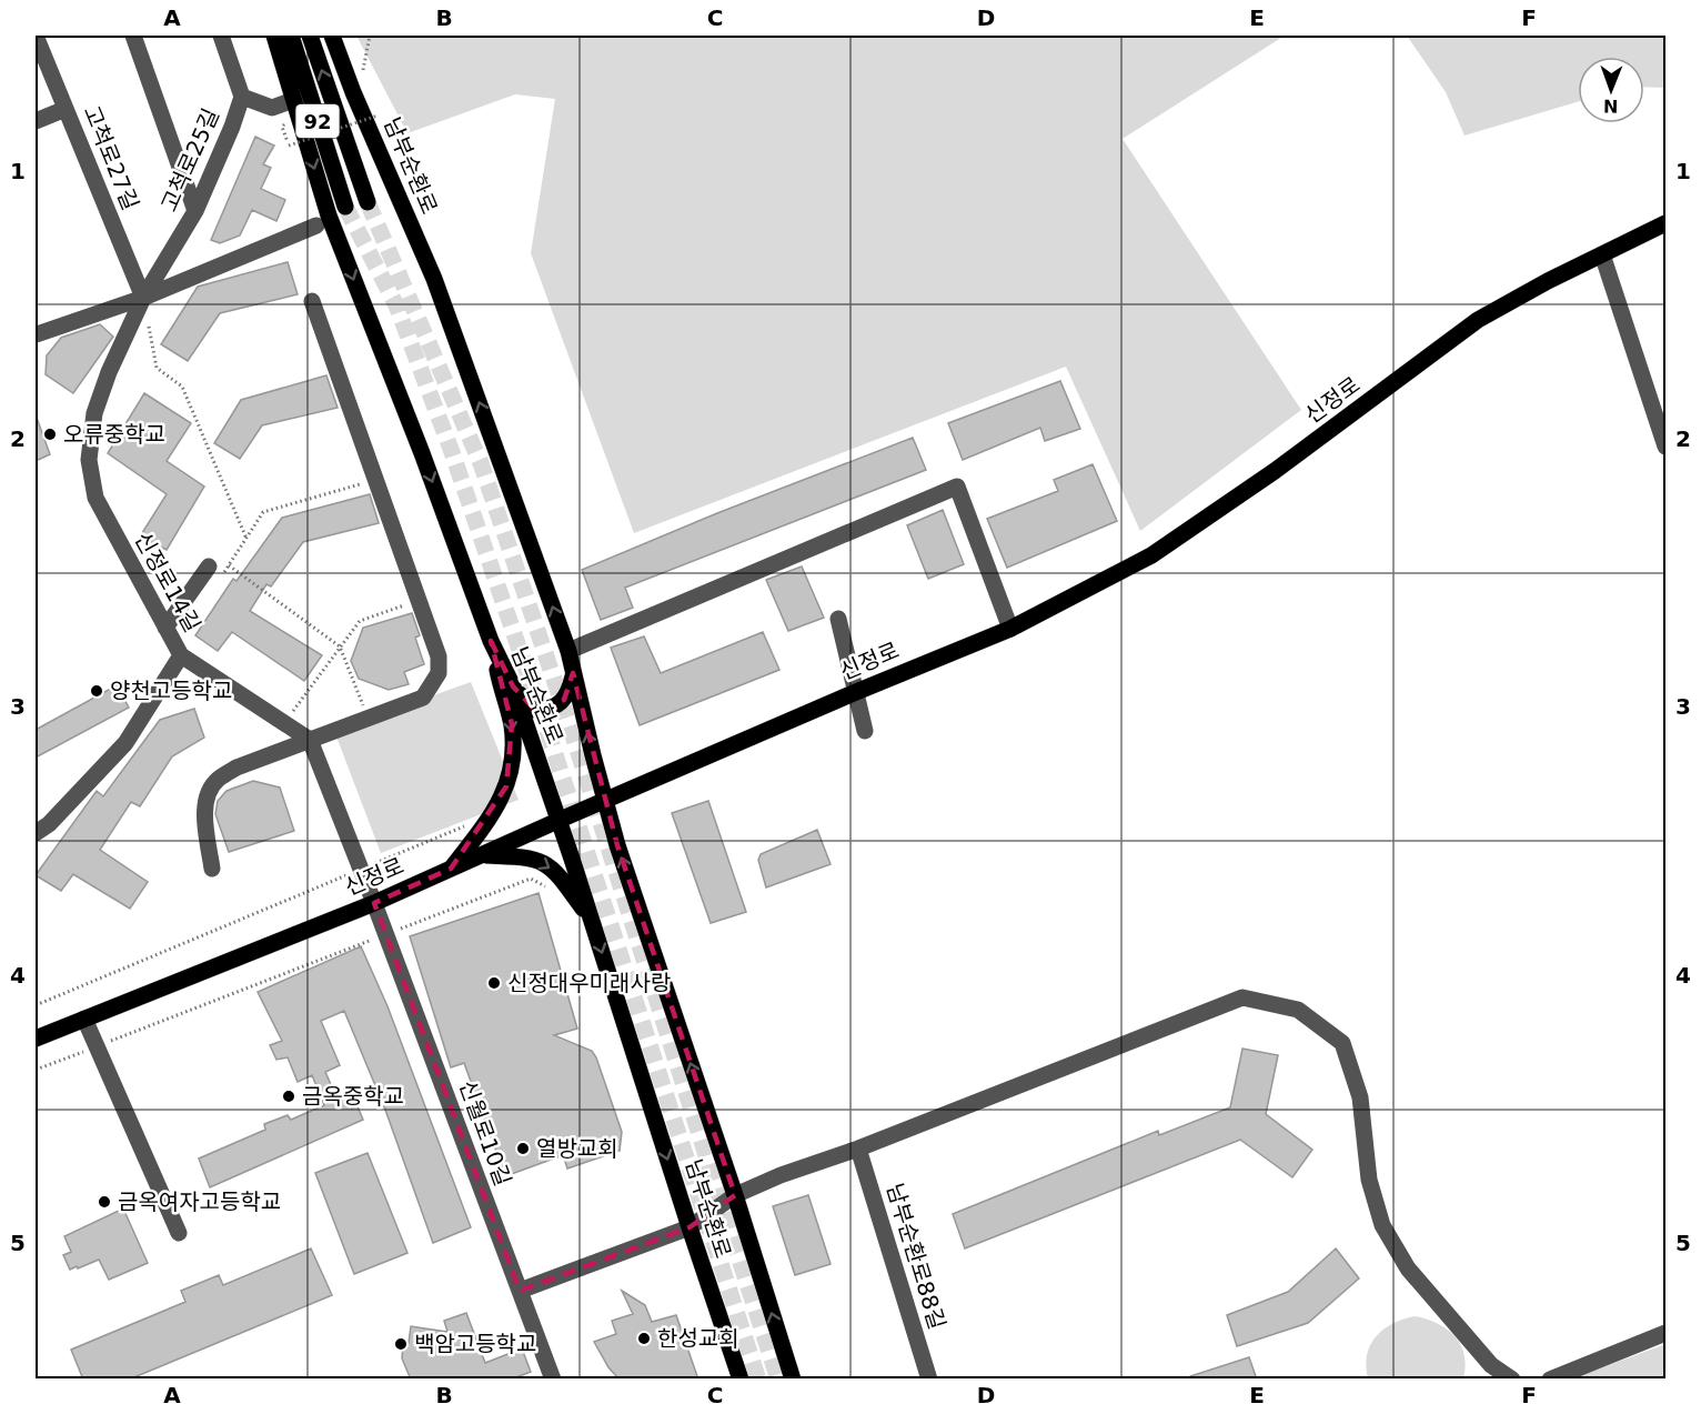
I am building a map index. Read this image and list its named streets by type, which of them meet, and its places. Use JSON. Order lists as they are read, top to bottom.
{
  "streets": {
    "main road": ["92", "남부순환로", "신정로"],
    "street": [
      "고척로27길",
      "고척로25길",
      "신정로14길",
      "신월로10길",
      "남부순환로88길"
    ]
  },
  "crossings": [
    ["고척로27길", "고척로25길"],
    ["고척로27길", "신정로14길"],
    ["고척로25길", "신정로14길"],
    ["남부순환로", "신정로"],
    ["신정로", "신월로10길"]
  ],
  "places": [
    "오류중학교",
    "양천고등학교",
    "신정대우미래사랑",
    "금옥중학교",
    "열방교회",
    "금옥여자고등학교",
    "한성교회",
    "백암고등학교"
  ],
  "north": "bottom",
  "grid": {
    "columns": [
      "A",
      "B",
      "C",
      "D",
      "E",
      "F"
    ],
    "rows": [
      "1",
      "2",
      "3",
      "4",
      "5"
    ]
  }
}
